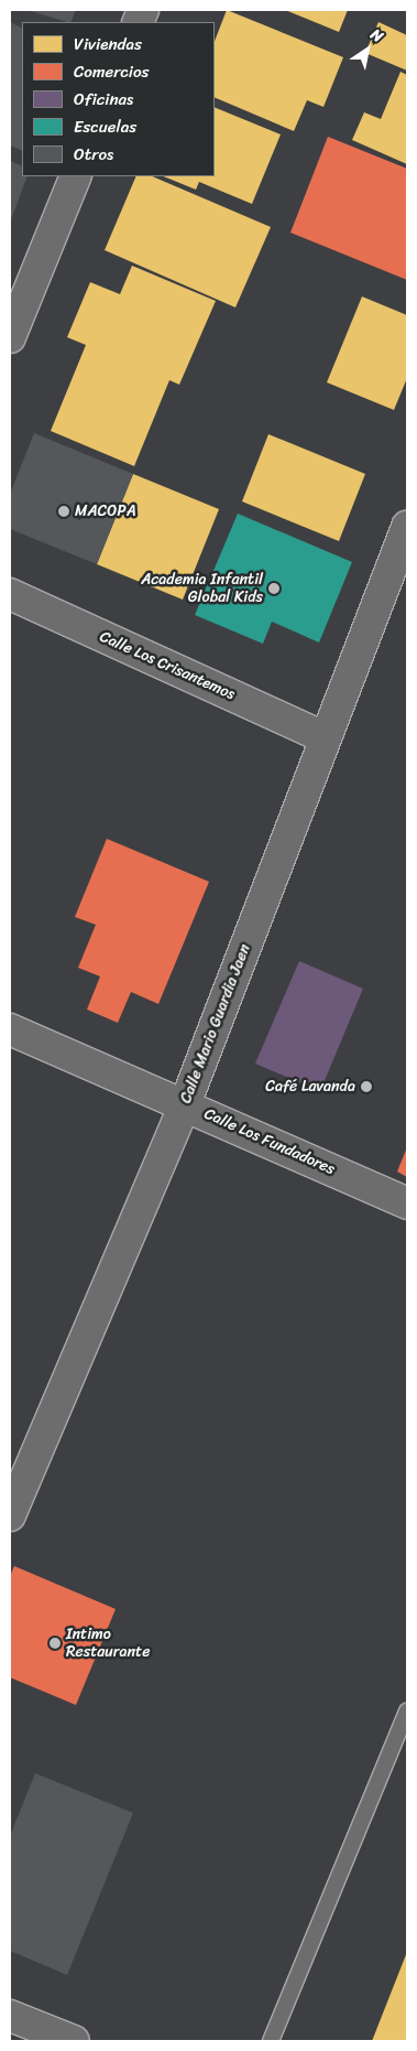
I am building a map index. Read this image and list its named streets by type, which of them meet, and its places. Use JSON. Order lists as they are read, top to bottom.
{
  "streets": {
    "street": ["Calle Los Crisantemos", "Calle Mario Guardia Jaen", "Calle Los Fundadores"]
  },
  "crossings": [
    ["Calle Los Crisantemos", "Calle Mario Guardia Jaen"],
    ["Calle Mario Guardia Jaen", "Calle Los Fundadores"]
  ],
  "places": [
    "MACOPA",
    "Academia Infantil Global Kids",
    "Café Lavanda",
    "Intimo Restaurante"
  ],
  "legend": [
    "Viviendas",
    "Comercios",
    "Oficinas",
    "Escuelas",
    "Otros"
  ],
  "north": "top right"
}
